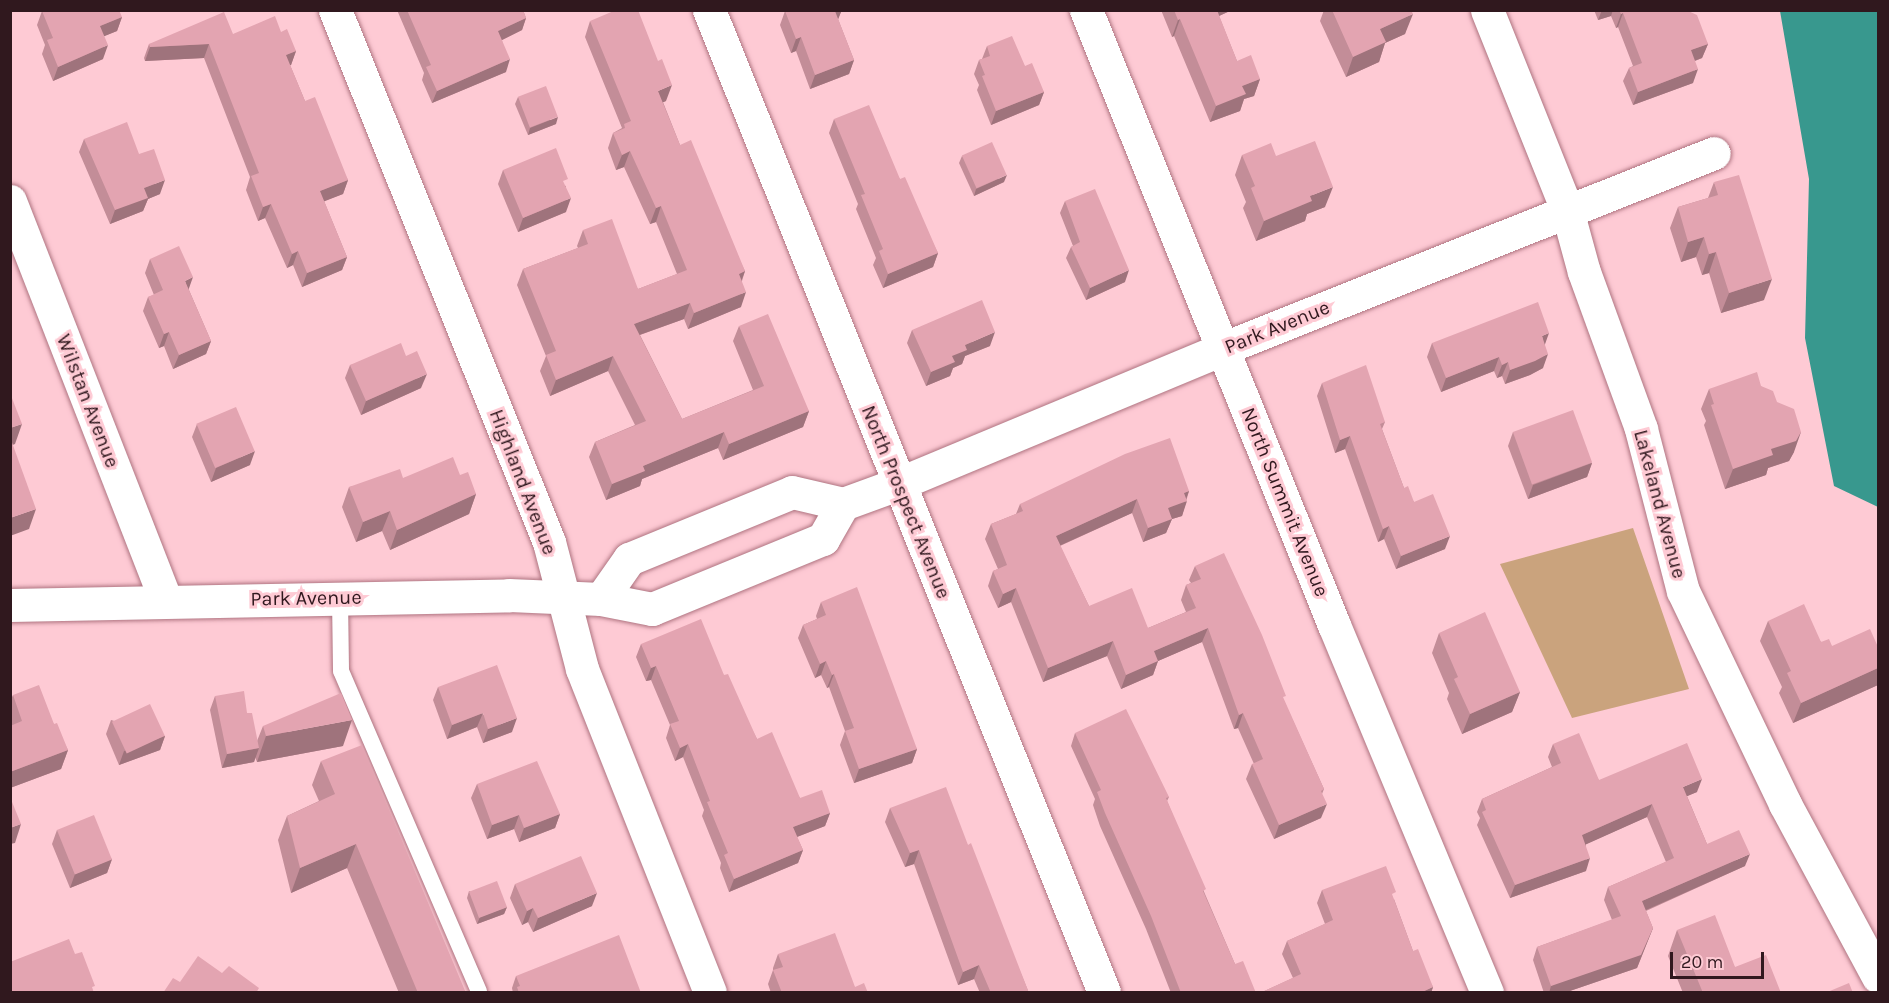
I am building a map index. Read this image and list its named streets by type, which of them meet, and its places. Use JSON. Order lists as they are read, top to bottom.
{
  "streets": {
    "street": [
      "Park Avenue",
      "Wilstan Avenue",
      "Highland Avenue",
      "North Prospect Avenue",
      "North Summit Avenue",
      "Lakeland Avenue"
    ]
  },
  "crossings": [
    ["Park Avenue", "Wilstan Avenue"],
    ["Park Avenue", "Highland Avenue"],
    ["Park Avenue", "North Prospect Avenue"],
    ["Park Avenue", "North Summit Avenue"],
    ["Park Avenue", "Lakeland Avenue"]
  ],
  "scale_bar": "20 m"
}
